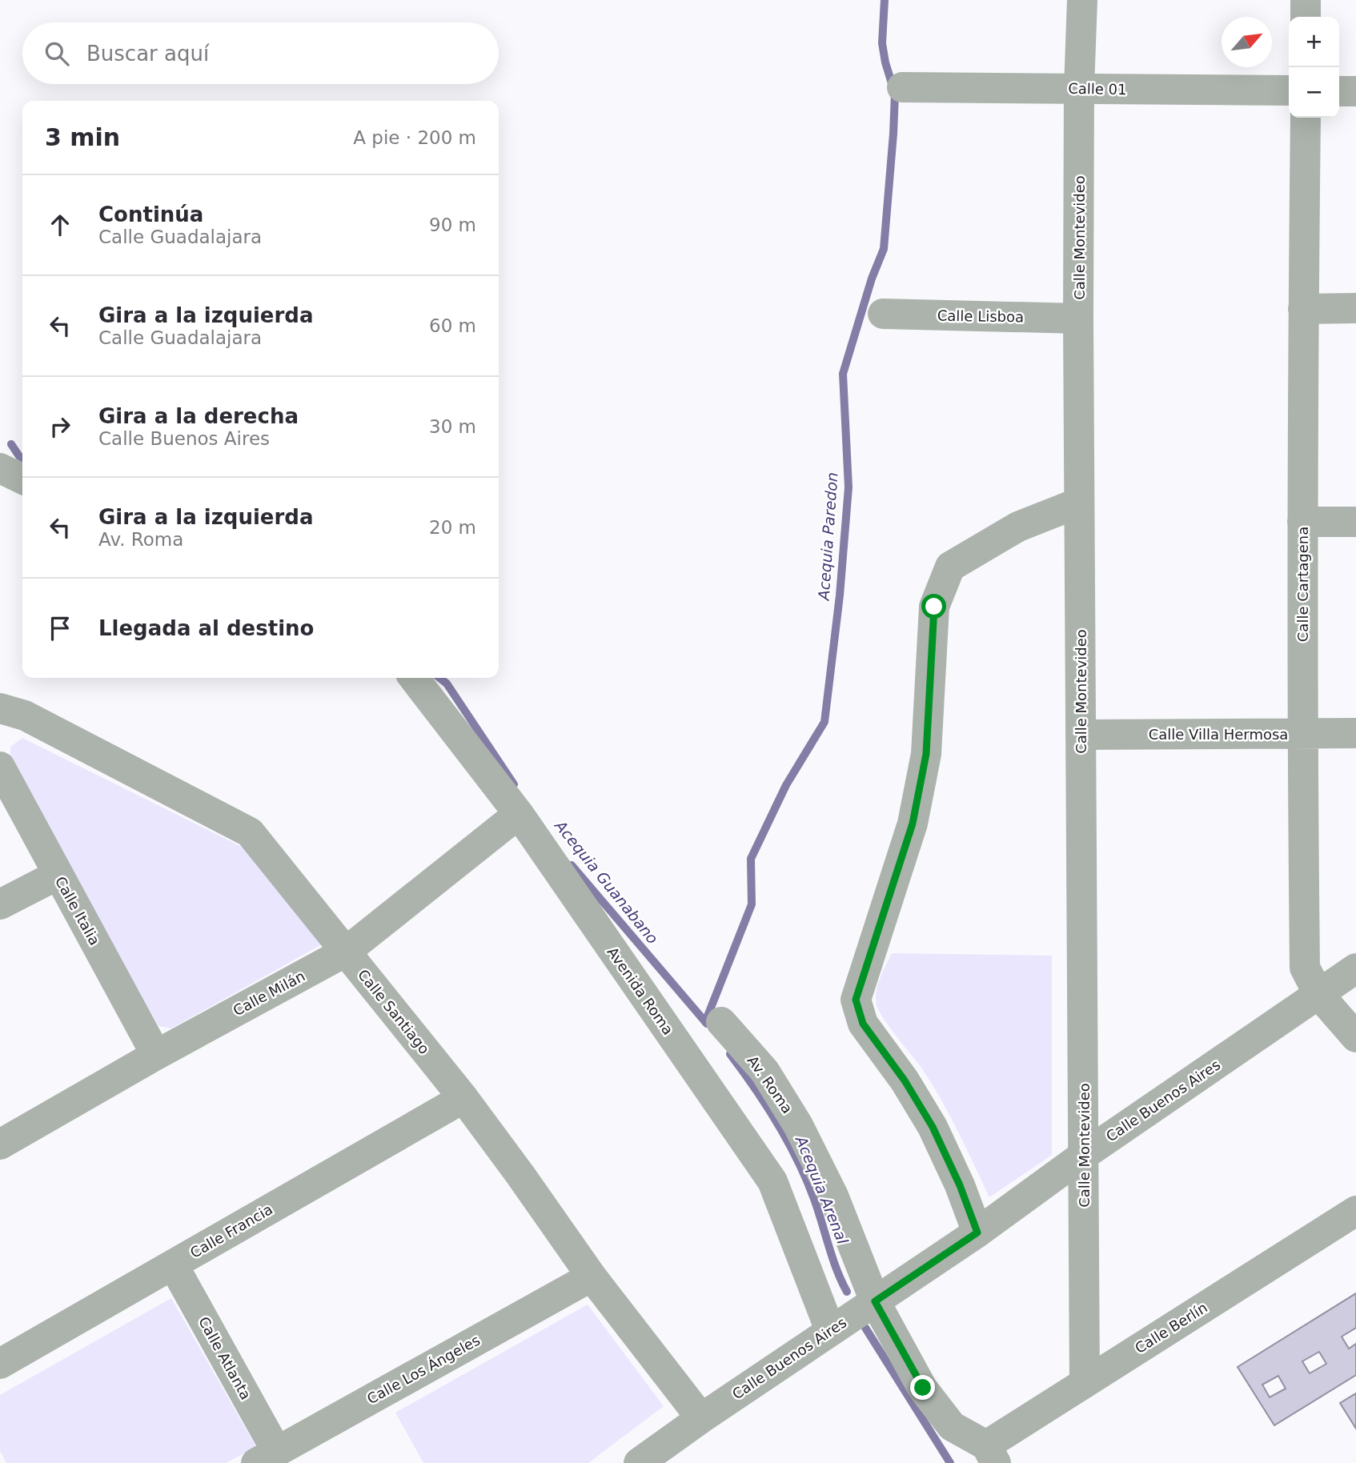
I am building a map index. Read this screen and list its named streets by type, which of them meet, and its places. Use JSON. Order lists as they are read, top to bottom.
{
  "streets": {
    "street": [
      "Calle 01",
      "Calle Montevideo",
      "Calle Lisboa",
      "Calle Cartagena",
      "Calle Villa Hermosa",
      "Calle Italia",
      "Avenida Roma",
      "Calle Milán",
      "Calle Santiago",
      "Av. Roma",
      "Calle Buenos Aires",
      "Calle Francia",
      "Calle Berlín",
      "Calle Atlanta",
      "Calle Los Ángeles"
    ]
  },
  "crossings": [
    ["Calle 01", "Calle Montevideo"],
    ["Calle Montevideo", "Calle Lisboa"],
    ["Calle Montevideo", "Calle Villa Hermosa"],
    ["Calle Montevideo", "Calle Buenos Aires"],
    ["Calle Montevideo", "Calle Berlín"],
    ["Calle Cartagena", "Calle Villa Hermosa"],
    ["Calle Cartagena", "Calle Buenos Aires"],
    ["Calle Italia", "Calle Milán"],
    ["Avenida Roma", "Calle Milán"],
    ["Avenida Roma", "Calle Buenos Aires"],
    ["Calle Milán", "Calle Santiago"],
    ["Calle Santiago", "Calle Buenos Aires"],
    ["Calle Santiago", "Calle Francia"],
    ["Calle Santiago", "Calle Los Ángeles"],
    ["Av. Roma", "Calle Buenos Aires"],
    ["Av. Roma", "Calle Berlín"],
    ["Calle Francia", "Calle Atlanta"],
    ["Calle Atlanta", "Calle Los Ángeles"]
  ],
  "water": ["Acequia Paredon", "Acequia Guanabano", "Acequia Arenal"],
  "north": "top right",
  "page": {
    "map_buttons": ["+", "−"],
    "search": "Buscar aquí",
    "heading": ["3 min", "A pie · 200 m"],
    "list": [
      ["Continúa", "Calle Guadalajara", "90 m"],
      ["Gira a la izquierda", "Calle Guadalajara", "60 m"],
      ["Gira a la derecha", "Calle Buenos Aires", "30 m"],
      ["Gira a la izquierda", "Av. Roma", "20 m"],
      "Llegada al destino"
    ]
  }
}
